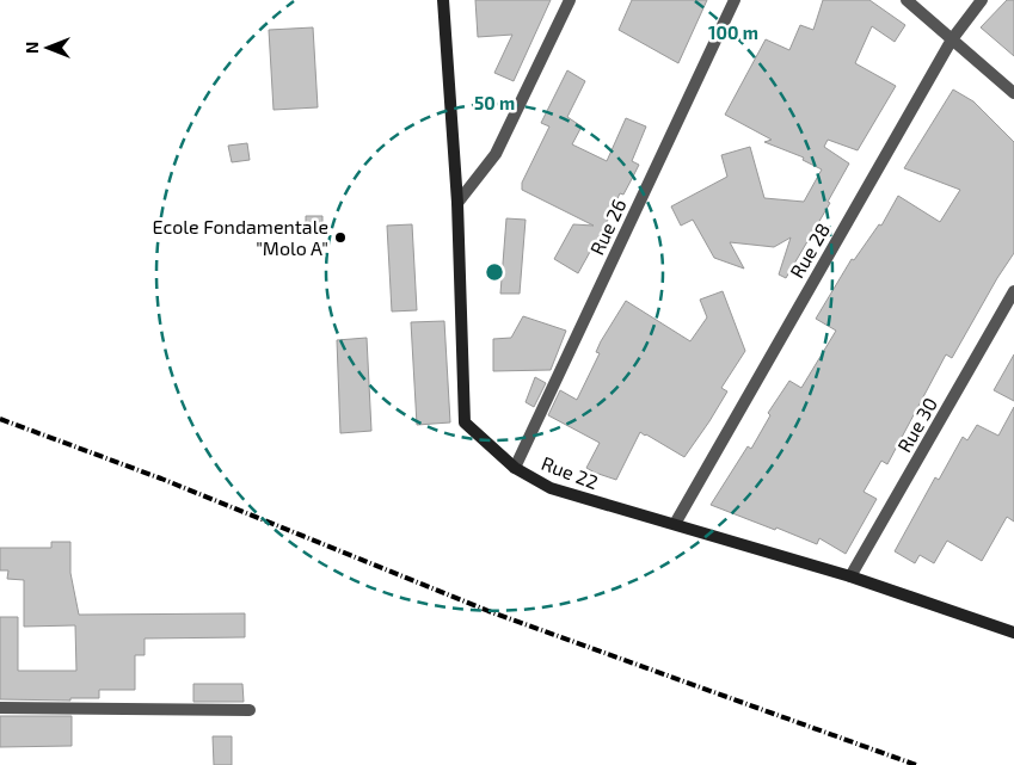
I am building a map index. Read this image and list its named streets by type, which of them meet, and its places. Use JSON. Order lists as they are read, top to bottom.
{
  "streets": {
    "street": [
      "Rue 26",
      "Rue 28",
      "Rue 30",
      "Rue 22"
    ]
  },
  "crossings": [
    ["Rue 26", "Rue 22"],
    ["Rue 28", "Rue 22"],
    ["Rue 30", "Rue 22"]
  ],
  "places": ["Ecole Fondamentale \"Molo A\""],
  "north": "left",
  "rings": ["100 m", "50 m"]
}
